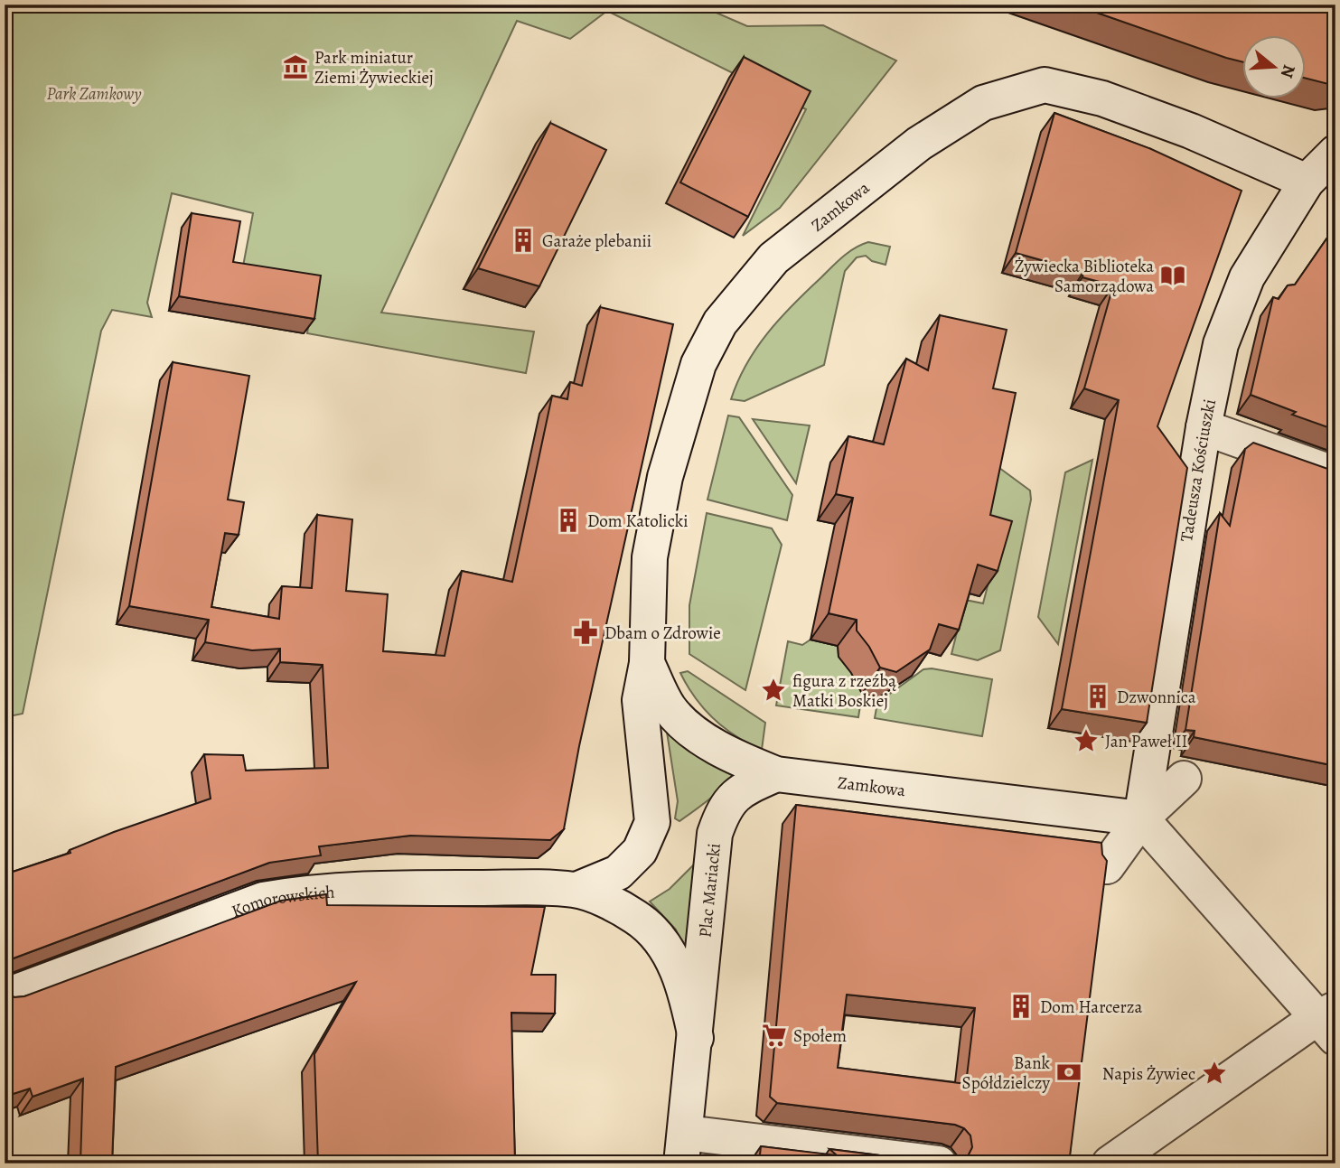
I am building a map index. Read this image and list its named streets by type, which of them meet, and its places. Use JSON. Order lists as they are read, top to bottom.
{
  "streets": {
    "street": [
      "Zamkowa",
      "Tadeusza Kościuszki",
      "Plac Mariacki",
      "Komorowskich"
    ]
  },
  "crossings": [
    ["Zamkowa", "Tadeusza Kościuszki"],
    ["Zamkowa", "Plac Mariacki"],
    ["Zamkowa", "Komorowskich"],
    ["Plac Mariacki", "Komorowskich"]
  ],
  "parks": ["Park Zamkowy"],
  "places": {
    "museum": ["Park miniatur Ziemi Żywieckiej"],
    "building": [
      "Garaże plebanii",
      "Dom Katolicki",
      "Dzwonnica",
      "Dom Harcerza"
    ],
    "library": ["Żywiecka Biblioteka Samorządowa"],
    "pharmacy": ["Dbam o Zdrowie"],
    "place": ["figura z rzeźbą Matki Boskiej", "Jan Paweł II", "Napis Żywiec"],
    "supermarket": ["Społem"],
    "bank": ["Bank Spółdzielczy"]
  },
  "north": "right"
}
